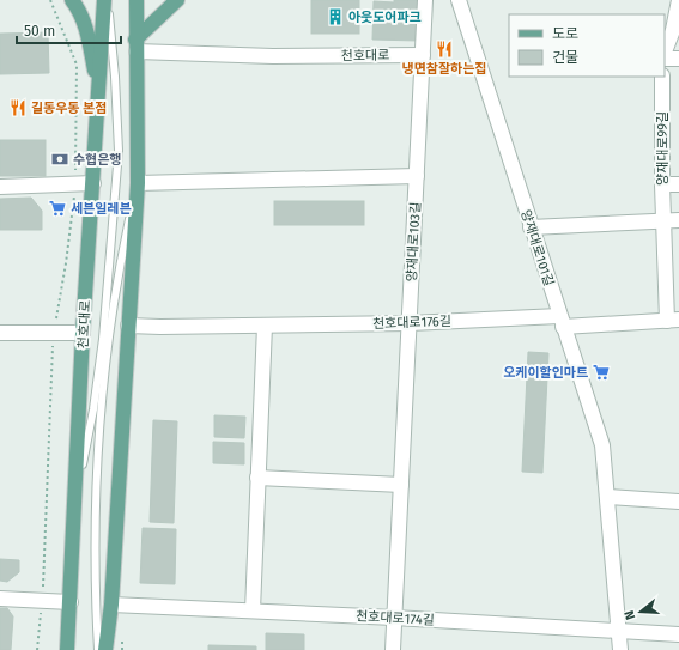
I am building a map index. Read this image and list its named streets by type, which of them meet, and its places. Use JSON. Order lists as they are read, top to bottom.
{
  "streets": {
    "main road": ["천호대로"],
    "street": [
      "양재대로99길",
      "양재대로103길",
      "양재대로101길",
      "천호대로176길",
      "천호대로174길"
    ]
  },
  "crossings": [
    ["천호대로", "양재대로103길"],
    ["양재대로99길", "천호대로176길"],
    ["양재대로103길", "천호대로176길"],
    ["양재대로103길", "천호대로174길"],
    ["양재대로101길", "천호대로176길"],
    ["양재대로101길", "천호대로174길"]
  ],
  "places": {
    "building": ["아웃도어파크"],
    "restaurant": ["냉면참잘하는집", "길동우동 본점"],
    "bank": ["수협은행"],
    "supermarket": ["세븐일레븐", "오케이할인마트"]
  },
  "legend": ["도로", "건물"],
  "scale_bar": "50 m",
  "north": "left"
}
